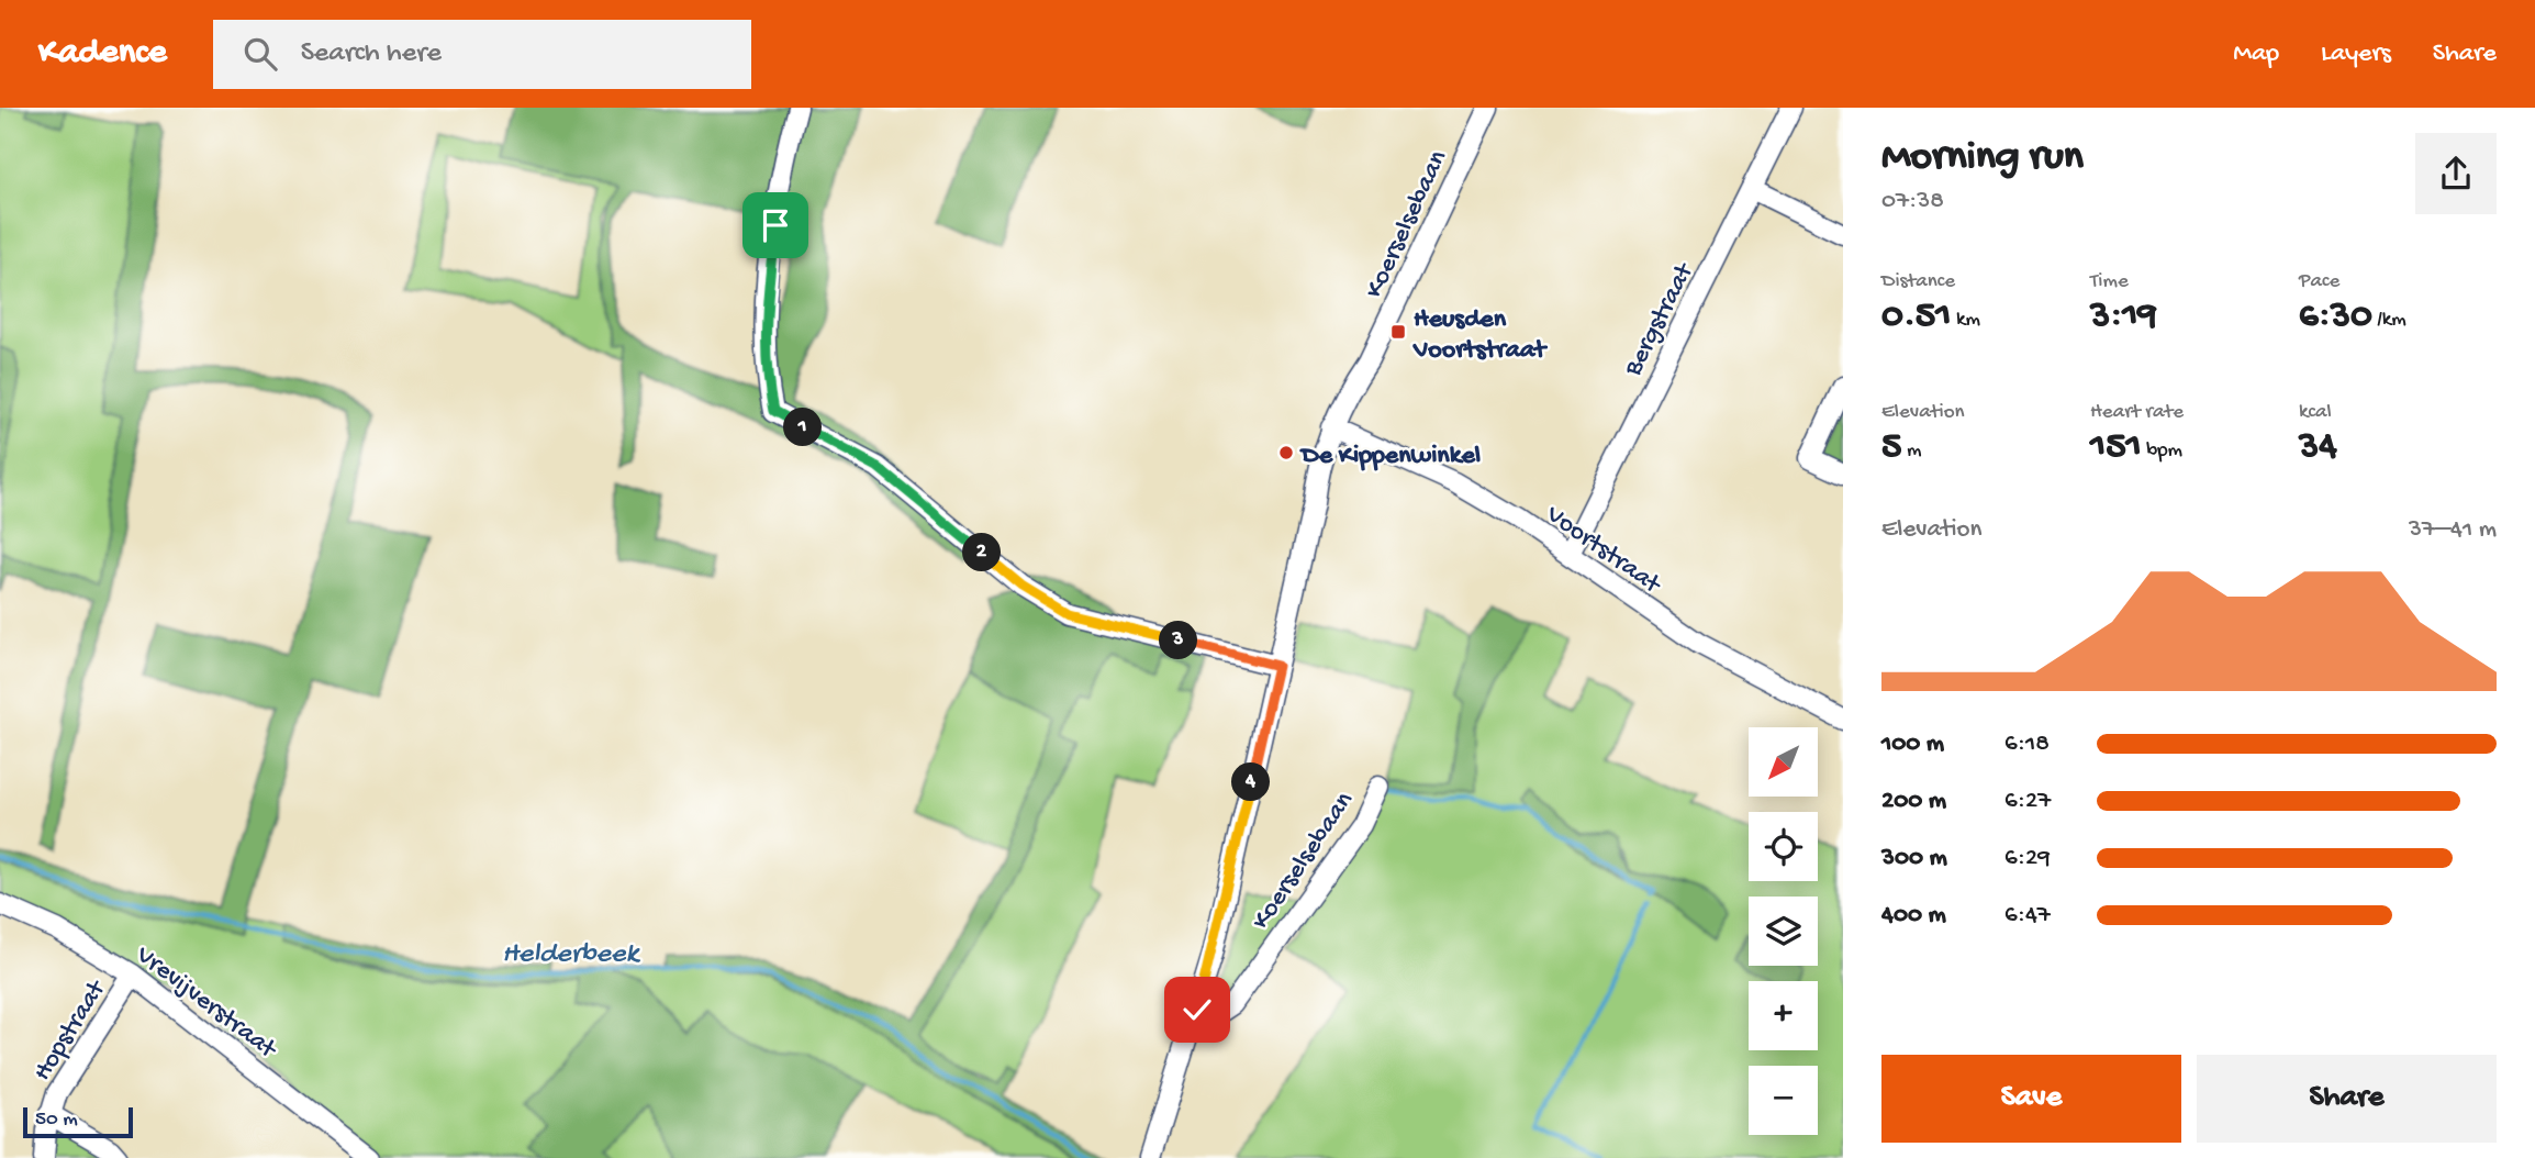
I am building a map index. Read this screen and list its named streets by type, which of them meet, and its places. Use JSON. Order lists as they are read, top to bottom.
{
  "streets": {
    "street": [
      "Koerselsebaan",
      "Bergstraat",
      "Voortstraat",
      "Vrevijverstraat",
      "Hopstraat"
    ]
  },
  "crossings": [
    ["Koerselsebaan", "Voortstraat"],
    ["Bergstraat", "Voortstraat"],
    ["Vrevijverstraat", "Hopstraat"]
  ],
  "water": ["Helderbeek"],
  "places": {
    "transit": ["Heusden Voortstraat"],
    "other": ["De Kippenwinkel"]
  },
  "scale_bar": "50 m",
  "north": "bottom left",
  "page": {
    "header": "Kadence",
    "search": "Search here",
    "nav": ["Map", "Layers", "Share"],
    "heading": ["Morning run", "07:38"],
    "stats": [
      ["Distance", "0.51 km"],
      ["Time", "3:19"],
      ["Pace", "6:30 /km"],
      ["Elevation", "5 m"],
      ["Heart rate", "151 bpm"],
      ["kcal", "34"]
    ],
    "pins": [
      "1",
      "2",
      "3",
      "4"
    ],
    "chart": ["Elevation", "37–41 m"],
    "list": [
      {
        "name": "100 m",
        "note": "6:18"
      },
      {
        "name": "200 m",
        "note": "6:27"
      },
      {
        "name": "300 m",
        "note": "6:29"
      },
      {
        "name": "400 m",
        "note": "6:47"
      }
    ],
    "map_buttons": ["+", "−"],
    "buttons": ["Save", "Share"],
    "scale": "50 m"
  }
}
